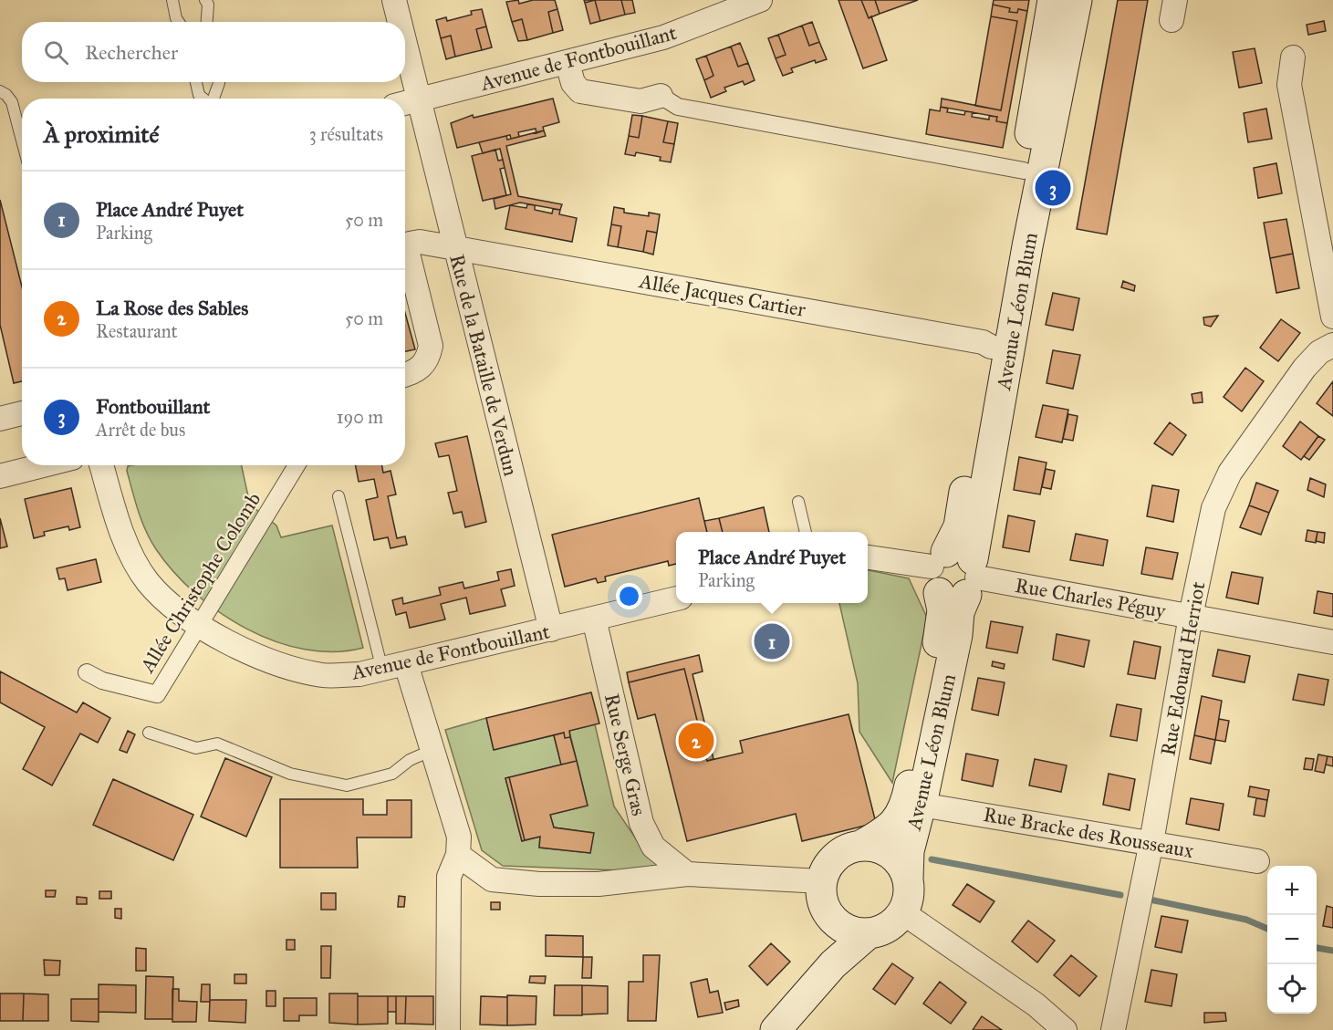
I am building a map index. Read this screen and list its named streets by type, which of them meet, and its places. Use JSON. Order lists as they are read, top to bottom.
{
  "streets": {
    "main road": ["Avenue Léon Blum"],
    "street": [
      "Avenue de Fontbouillant",
      "Allée Jacques Cartier",
      "Rue de la Bataille de Verdun",
      "Allée Christophe Colomb",
      "Rue Charles Péguy",
      "Rue Edouard Herriot",
      "Rue Serge Gras",
      "Rue Bracke des Rousseaux"
    ]
  },
  "crossings": [
    ["Avenue de Fontbouillant", "Rue de la Bataille de Verdun"],
    ["Avenue de Fontbouillant", "Allée Christophe Colomb"],
    ["Avenue de Fontbouillant", "Rue Serge Gras"],
    ["Allée Jacques Cartier", "Avenue Léon Blum"],
    ["Allée Jacques Cartier", "Rue de la Bataille de Verdun"],
    ["Avenue Léon Blum", "Rue Charles Péguy"],
    ["Avenue Léon Blum", "Rue Bracke des Rousseaux"],
    ["Rue Charles Péguy", "Rue Edouard Herriot"],
    ["Rue Edouard Herriot", "Rue Bracke des Rousseaux"]
  ],
  "page": {
    "search": "Rechercher",
    "heading": ["À proximité", "3 résultats"],
    "pins": ["3", "1", "2"],
    "list": [
      {
        "mark": "1",
        "name": "Place André Puyet",
        "note": "Parking",
        "value": "50 m"
      },
      {
        "mark": "2",
        "name": "La Rose des Sables",
        "note": "Restaurant",
        "value": "50 m"
      },
      {
        "mark": "3",
        "name": "Fontbouillant",
        "note": "Arrêt de bus",
        "value": "190 m"
      }
    ],
    "popup": ["Place André Puyet", "Parking"],
    "map_buttons": ["+", "−"]
  }
}
